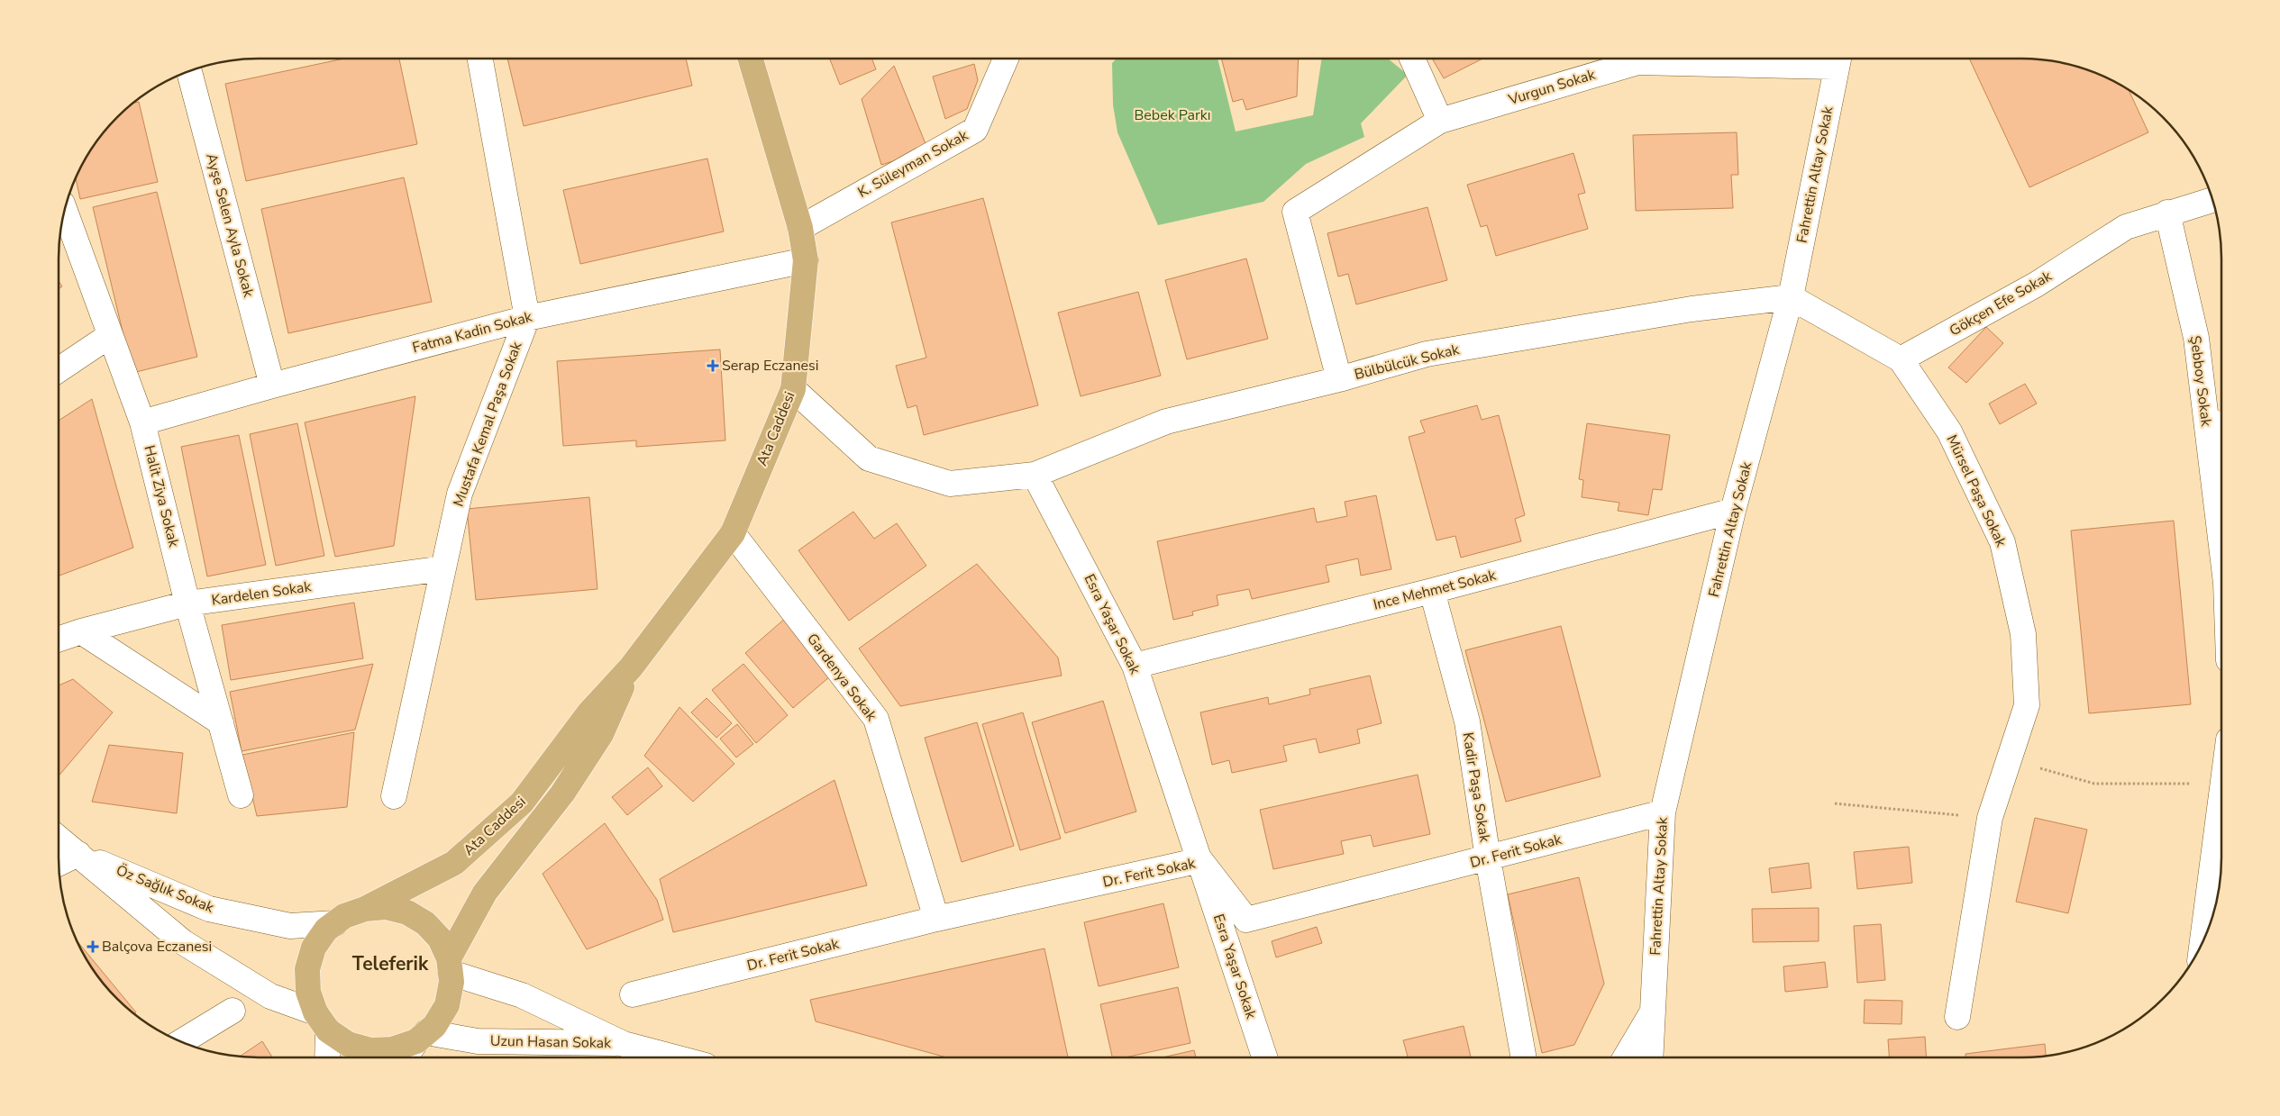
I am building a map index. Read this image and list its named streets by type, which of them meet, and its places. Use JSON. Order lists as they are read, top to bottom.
{
  "streets": {
    "main road": ["Ata Caddesi"],
    "street": [
      "Vurgun Sokak",
      "K. Süleyman Sokak",
      "Fahrettin Altay Sokak",
      "Ayşe Selen Ayla Sokak",
      "Gökçen Efe Sokak",
      "Fatma Kadin Sokak",
      "Bülbülcük Sokak",
      "Şebboy Sokak",
      "Mustafa Kemal Paşa Sokak",
      "Mürsel Paşa Sokak",
      "Halit Ziya Sokak",
      "Ince Mehmet Sokak",
      "Kardelen Sokak",
      "Esra Yaşar Sokak",
      "Gardenya Sokak",
      "Kadir Paşa Sokak",
      "Dr. Ferit Sokak",
      "Öz Sağlık Sokak",
      "Uzun Hasan Sokak"
    ]
  },
  "crossings": [
    ["Vurgun Sokak", "Bülbülcük Sokak"],
    ["K. Süleyman Sokak", "Ata Caddesi"],
    ["Fahrettin Altay Sokak", "Bülbülcük Sokak"],
    ["Fahrettin Altay Sokak", "Ince Mehmet Sokak"],
    ["Fahrettin Altay Sokak", "Dr. Ferit Sokak"],
    ["Ayşe Selen Ayla Sokak", "Fatma Kadin Sokak"],
    ["Gökçen Efe Sokak", "Şebboy Sokak"],
    ["Gökçen Efe Sokak", "Mürsel Paşa Sokak"],
    ["Fatma Kadin Sokak", "Mustafa Kemal Paşa Sokak"],
    ["Fatma Kadin Sokak", "Ata Caddesi"],
    ["Fatma Kadin Sokak", "Halit Ziya Sokak"],
    ["Bülbülcük Sokak", "Esra Yaşar Sokak"],
    ["Mustafa Kemal Paşa Sokak", "Kardelen Sokak"],
    ["Ata Caddesi", "Gardenya Sokak"],
    ["Ata Caddesi", "Öz Sağlık Sokak"],
    ["Ata Caddesi", "Uzun Hasan Sokak"],
    ["Halit Ziya Sokak", "Kardelen Sokak"],
    ["Ince Mehmet Sokak", "Esra Yaşar Sokak"],
    ["Ince Mehmet Sokak", "Kadir Paşa Sokak"],
    ["Esra Yaşar Sokak", "Dr. Ferit Sokak"],
    ["Gardenya Sokak", "Dr. Ferit Sokak"],
    ["Kadir Paşa Sokak", "Dr. Ferit Sokak"],
    ["Öz Sağlık Sokak", "Uzun Hasan Sokak"]
  ],
  "districts": ["Teleferik"],
  "parks": ["Bebek Parkı"],
  "places": {
    "health": ["Serap Eczanesi", "Balçova Eczanesi"]
  }
}
